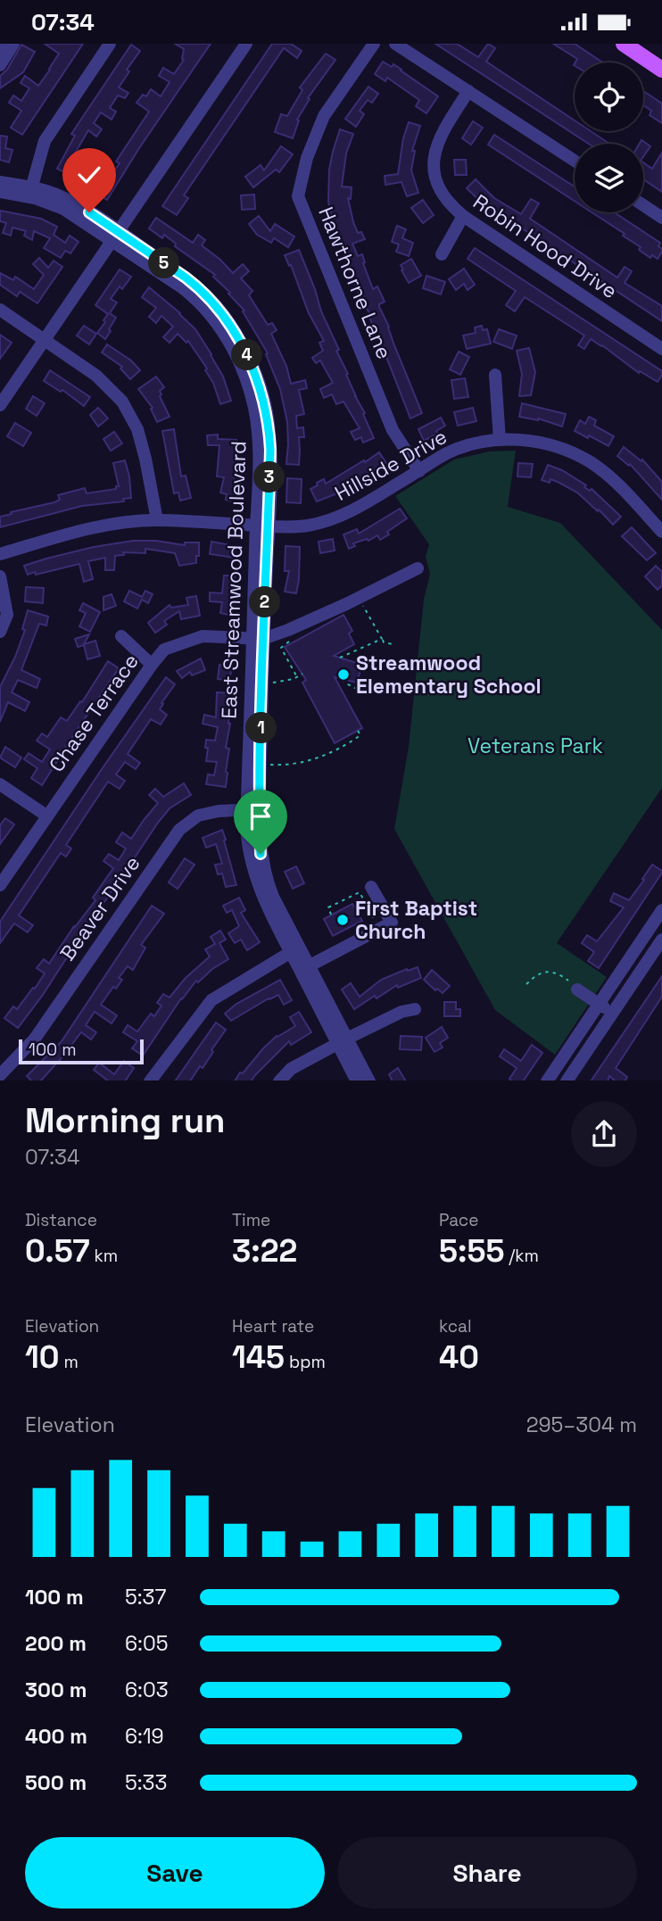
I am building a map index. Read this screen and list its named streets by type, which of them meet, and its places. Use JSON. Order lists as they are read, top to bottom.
{
  "streets": {
    "street": [
      "Robin Hood Drive",
      "Hawthorne Lane",
      "Hillside Drive",
      "East Streamwood Boulevard",
      "Chase Terrace",
      "Beaver Drive"
    ]
  },
  "crossings": [
    ["Hawthorne Lane", "Hillside Drive"],
    ["Hillside Drive", "East Streamwood Boulevard"],
    ["East Streamwood Boulevard", "Chase Terrace"],
    ["East Streamwood Boulevard", "Beaver Drive"]
  ],
  "parks": ["Veterans Park"],
  "places": ["Streamwood Elementary School", "First Baptist Church"],
  "scale_bar": "100 m",
  "page": {
    "status": "07:34",
    "pins": [
      "5",
      "4",
      "3",
      "2",
      "1"
    ],
    "scale": "100 m",
    "heading": ["Morning run", "07:34"],
    "stats": [
      ["Distance", "0.57 km"],
      ["Time", "3:22"],
      ["Pace", "5:55 /km"],
      ["Elevation", "10 m"],
      ["Heart rate", "145 bpm"],
      ["kcal", "40"]
    ],
    "chart": ["Elevation", "295–304 m"],
    "list": [
      {
        "name": "100 m",
        "note": "5:37"
      },
      {
        "name": "200 m",
        "note": "6:05"
      },
      {
        "name": "300 m",
        "note": "6:03"
      },
      {
        "name": "400 m",
        "note": "6:19"
      },
      {
        "name": "500 m",
        "note": "5:33"
      }
    ],
    "buttons": ["Save", "Share"]
  }
}
